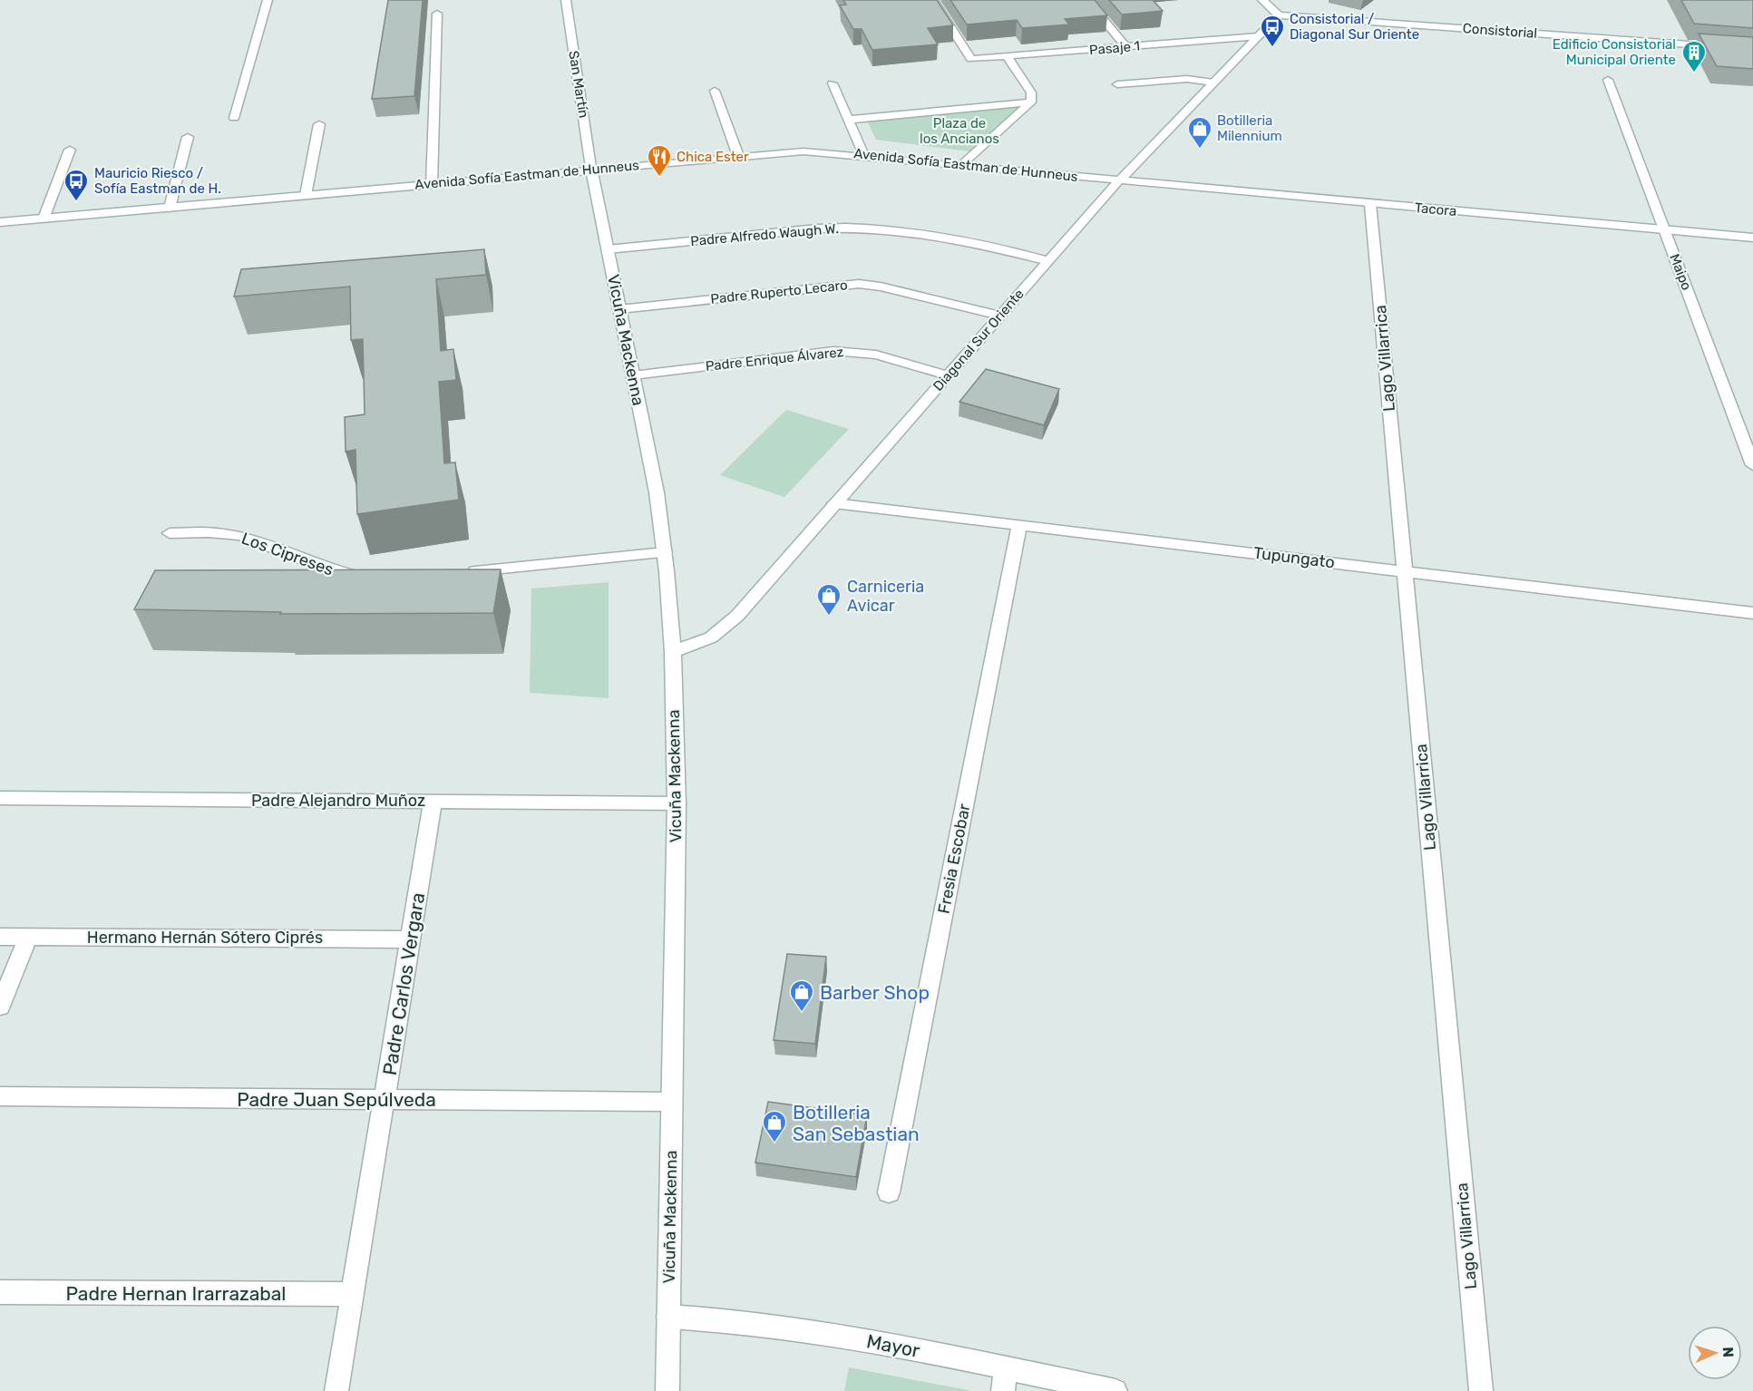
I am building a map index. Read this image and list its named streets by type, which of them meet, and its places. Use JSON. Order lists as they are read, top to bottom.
{
  "streets": {
    "street": [
      "Consistorial",
      "Pasaje 1",
      "San Martín",
      "Avenida Sofía Eastman de Hunneus",
      "Tacora",
      "Padre Alfredo Waugh W.",
      "Maipo",
      "Padre Ruperto Lecaro",
      "Vicuña Mackenna",
      "Diagonal Sur Oriente",
      "Lago Villarrica",
      "Padre Enrique Álvarez",
      "Los Cipreses",
      "Tupungato",
      "Padre Alejandro Muñoz",
      "Fresia Escobar",
      "Hermano Hernán Sótero Ciprés",
      "Padre Carlos Vergara",
      "Padre Juan Sepúlveda",
      "Padre Hernan Irarrazabal",
      "Mayor"
    ]
  },
  "crossings": [
    ["Consistorial", "Diagonal Sur Oriente"],
    ["Pasaje 1", "Diagonal Sur Oriente"],
    ["San Martín", "Avenida Sofía Eastman de Hunneus"],
    ["San Martín", "Vicuña Mackenna"],
    ["Avenida Sofía Eastman de Hunneus", "Tacora"],
    ["Avenida Sofía Eastman de Hunneus", "Vicuña Mackenna"],
    ["Avenida Sofía Eastman de Hunneus", "Diagonal Sur Oriente"],
    ["Tacora", "Maipo"],
    ["Tacora", "Diagonal Sur Oriente"],
    ["Tacora", "Lago Villarrica"],
    ["Padre Alfredo Waugh W.", "Vicuña Mackenna"],
    ["Padre Alfredo Waugh W.", "Diagonal Sur Oriente"],
    ["Padre Ruperto Lecaro", "Vicuña Mackenna"],
    ["Padre Ruperto Lecaro", "Diagonal Sur Oriente"],
    ["Vicuña Mackenna", "Diagonal Sur Oriente"],
    ["Vicuña Mackenna", "Padre Enrique Álvarez"],
    ["Vicuña Mackenna", "Padre Alejandro Muñoz"],
    ["Vicuña Mackenna", "Padre Juan Sepúlveda"],
    ["Vicuña Mackenna", "Mayor"],
    ["Diagonal Sur Oriente", "Padre Enrique Álvarez"],
    ["Diagonal Sur Oriente", "Tupungato"],
    ["Lago Villarrica", "Tupungato"],
    ["Tupungato", "Fresia Escobar"],
    ["Padre Alejandro Muñoz", "Padre Carlos Vergara"],
    ["Hermano Hernán Sótero Ciprés", "Padre Carlos Vergara"],
    ["Padre Carlos Vergara", "Padre Juan Sepúlveda"],
    ["Padre Carlos Vergara", "Padre Hernan Irarrazabal"]
  ],
  "parks": ["Plaza de los Ancianos"],
  "places": {
    "bus stop": ["Consistorial / Diagonal Sur Oriente", "Mauricio Riesco / Sofía Eastman de H."],
    "building": ["Edificio Consistorial Municipal Oriente"],
    "shop": [
      "Botilleria Milennium",
      "Carniceria Avicar",
      "Barber Shop",
      "Botilleria San Sebastian"
    ],
    "restaurant": ["Chica Ester"]
  },
  "north": "right"
}
